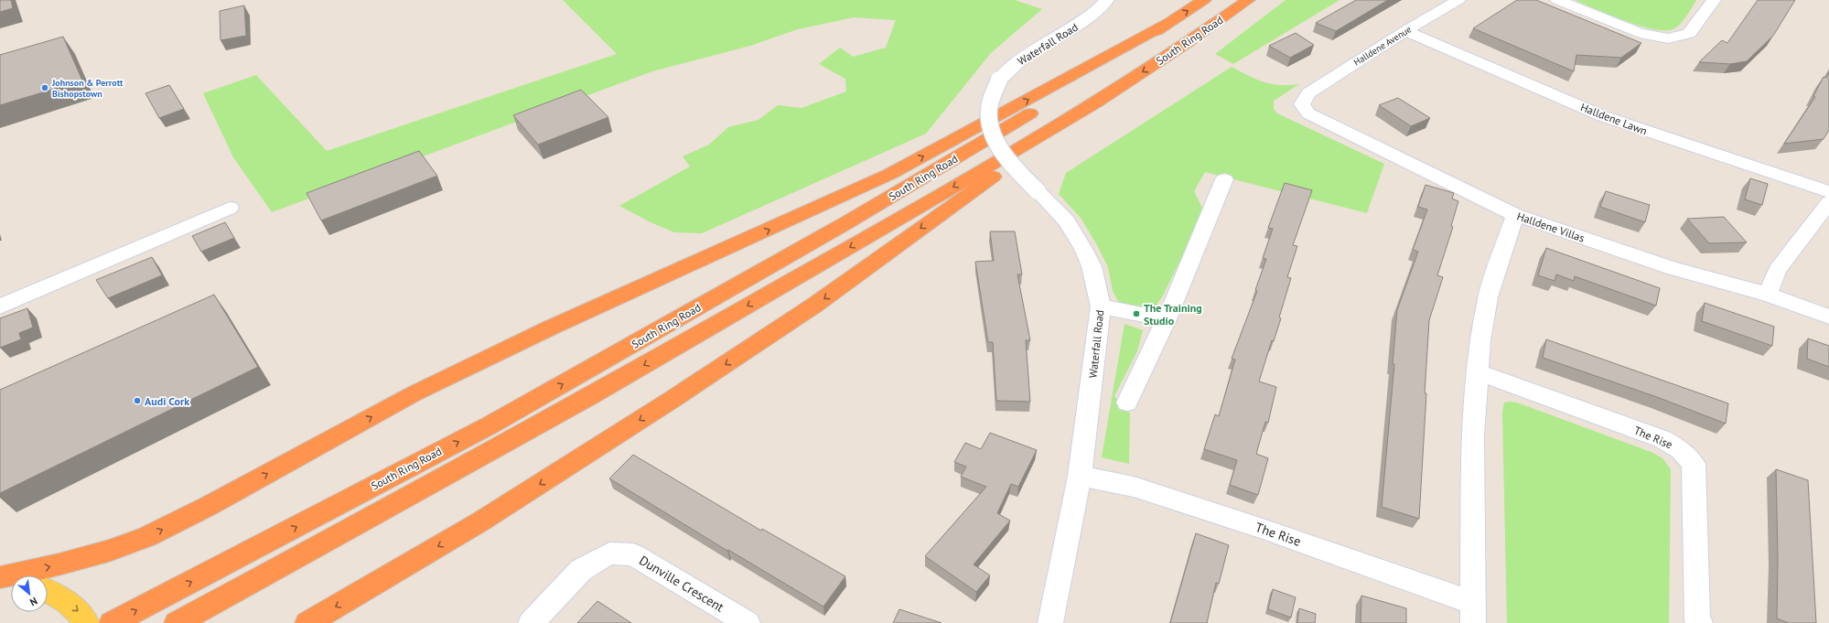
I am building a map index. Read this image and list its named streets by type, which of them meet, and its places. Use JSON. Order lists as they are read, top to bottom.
{
  "streets": {
    "highway": ["South Ring Road"],
    "street": [
      "Waterfall Road",
      "Halldene Avenue",
      "Halldene Lawn",
      "Halldene Villas",
      "The Rise",
      "Dunville Crescent"
    ]
  },
  "crossings": [
    ["Waterfall Road", "The Rise"],
    ["Halldene Avenue", "Halldene Lawn"],
    ["Halldene Avenue", "Halldene Villas"],
    ["Halldene Villas", "The Rise"]
  ],
  "places": ["Johnson & Perrott Bishopstown", "The Training Studio", "Audi Cork"],
  "north": "bottom right"
}
